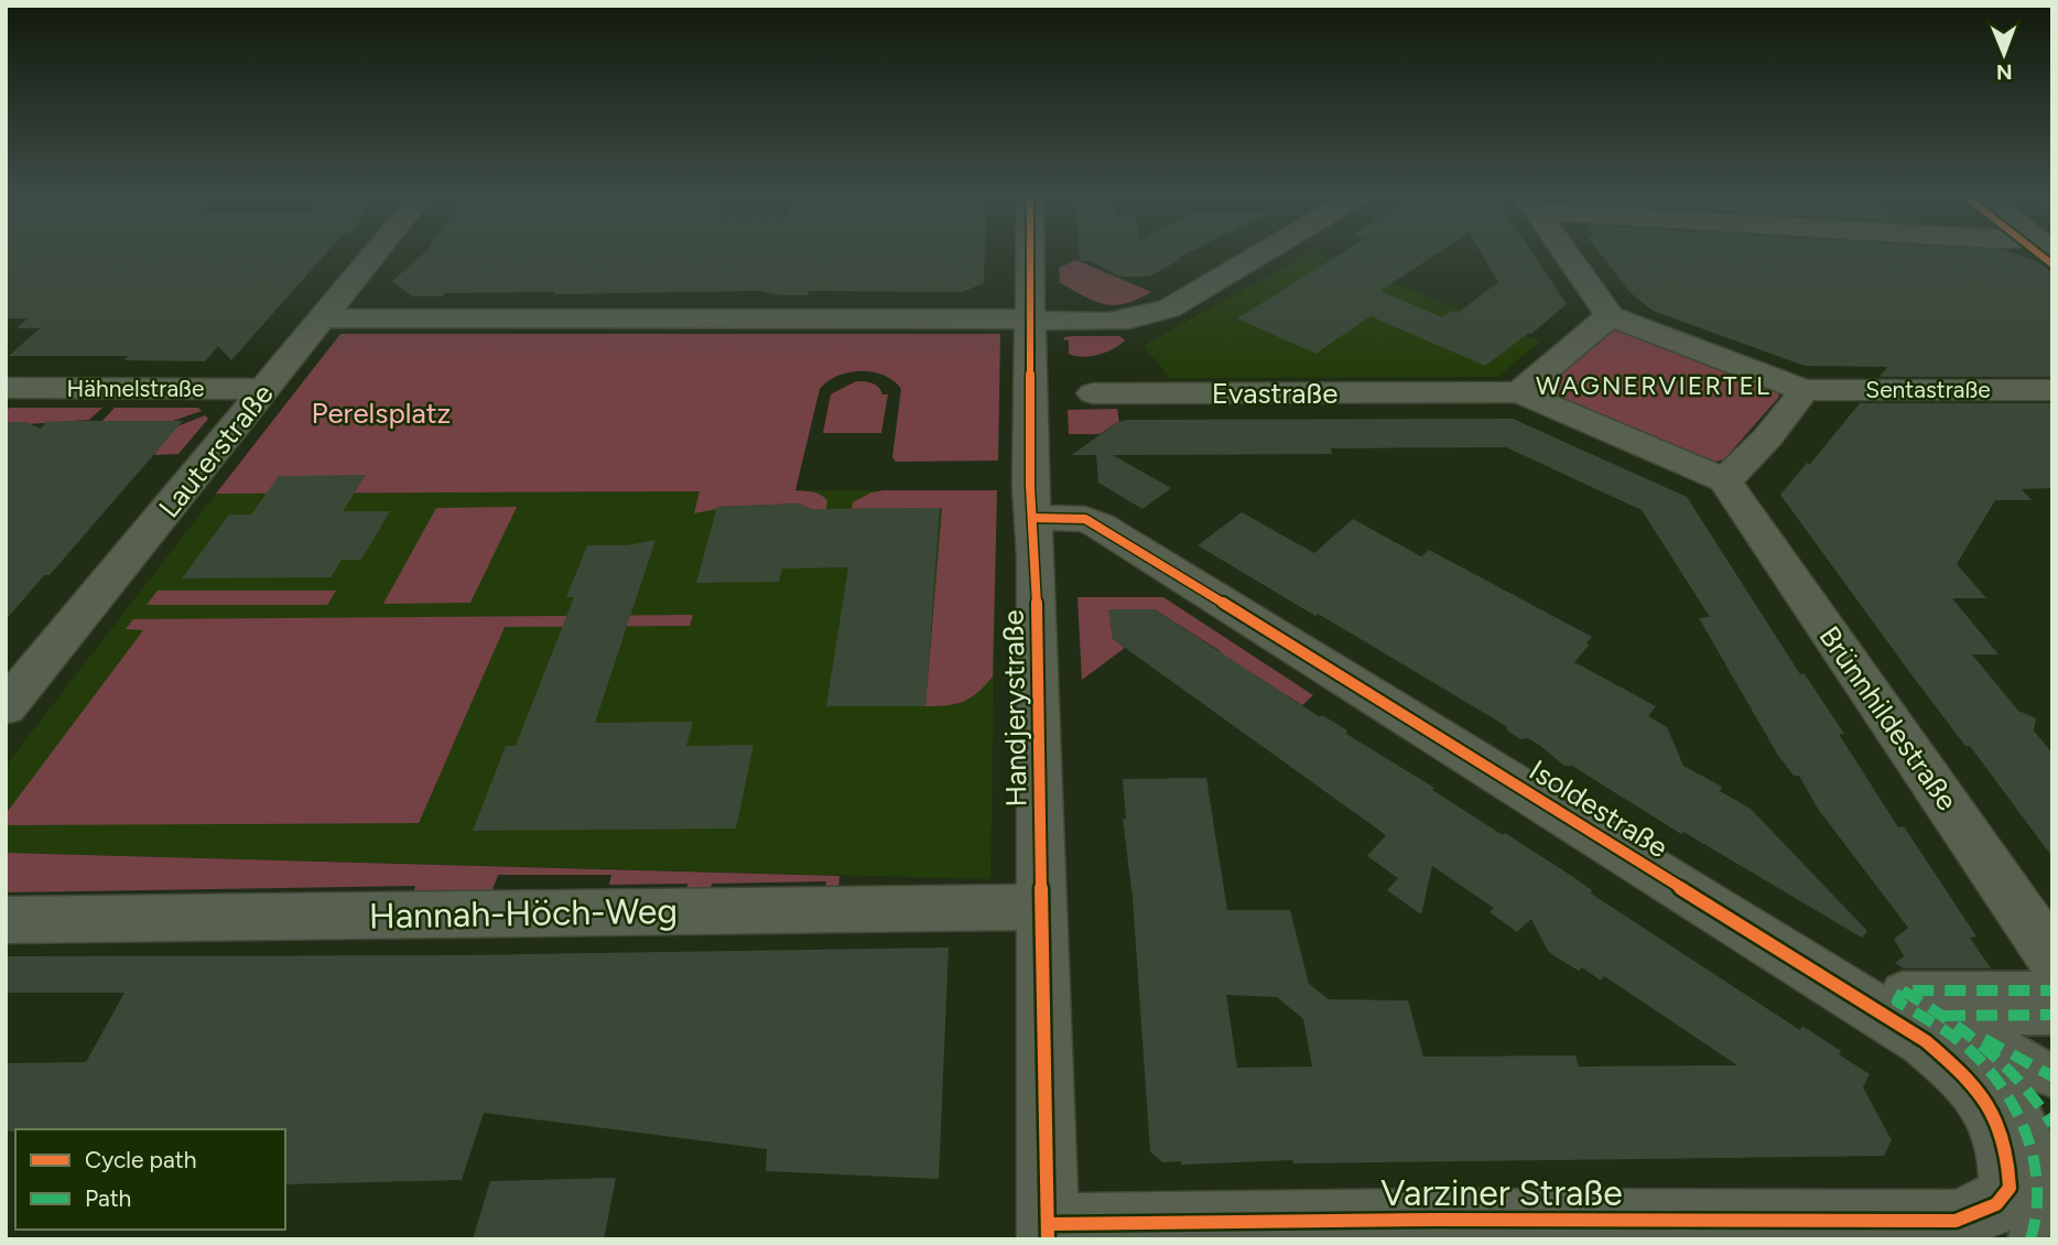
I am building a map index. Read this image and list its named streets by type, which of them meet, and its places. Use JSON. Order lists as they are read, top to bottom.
{
  "streets": {
    "street": [
      "Hähnelstraße",
      "Sentastraße",
      "Evastraße",
      "Lauterstraße",
      "Handjerystraße",
      "Brünnhildestraße",
      "Isoldestraße",
      "Hannah-Höch-Weg",
      "Varziner Straße"
    ]
  },
  "crossings": [
    ["Hähnelstraße", "Lauterstraße"],
    ["Handjerystraße", "Isoldestraße"],
    ["Handjerystraße", "Hannah-Höch-Weg"],
    ["Handjerystraße", "Varziner Straße"],
    ["Isoldestraße", "Varziner Straße"]
  ],
  "districts": ["WAGNERVIERTEL"],
  "parks": ["Perelsplatz"],
  "legend": ["Cycle path", "Path"],
  "north": "bottom"
}
